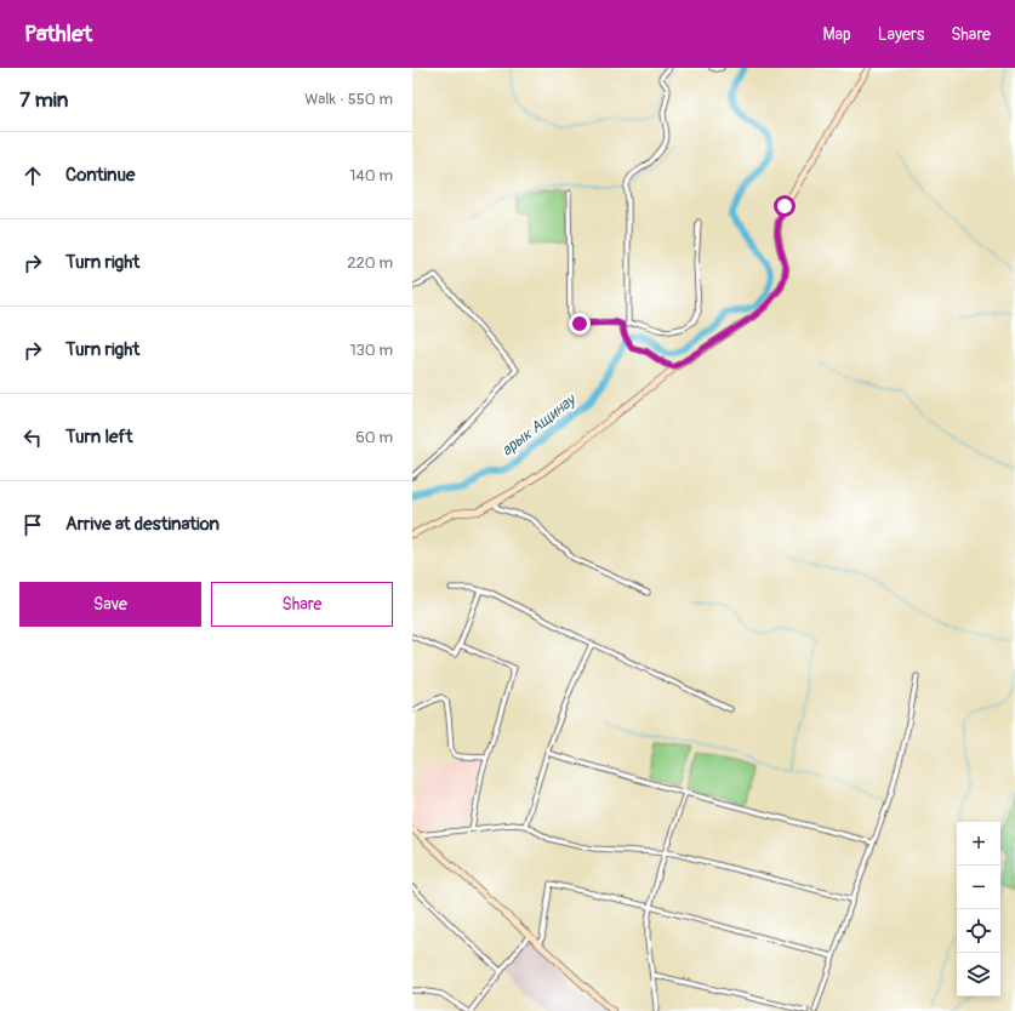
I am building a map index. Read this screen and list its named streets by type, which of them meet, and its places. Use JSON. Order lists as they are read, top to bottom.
{
  "water": ["арык Ащинау"],
  "page": {
    "header": "Pathlet",
    "nav": ["Map", "Layers", "Share"],
    "heading": ["7 min", "Walk · 550 m"],
    "list": [
      ["Continue", "140 m"],
      ["Turn right", "220 m"],
      ["Turn right", "130 m"],
      ["Turn left", "60 m"],
      "Arrive at destination"
    ],
    "buttons": ["Save", "Share"],
    "map_buttons": ["+", "−"]
  }
}
